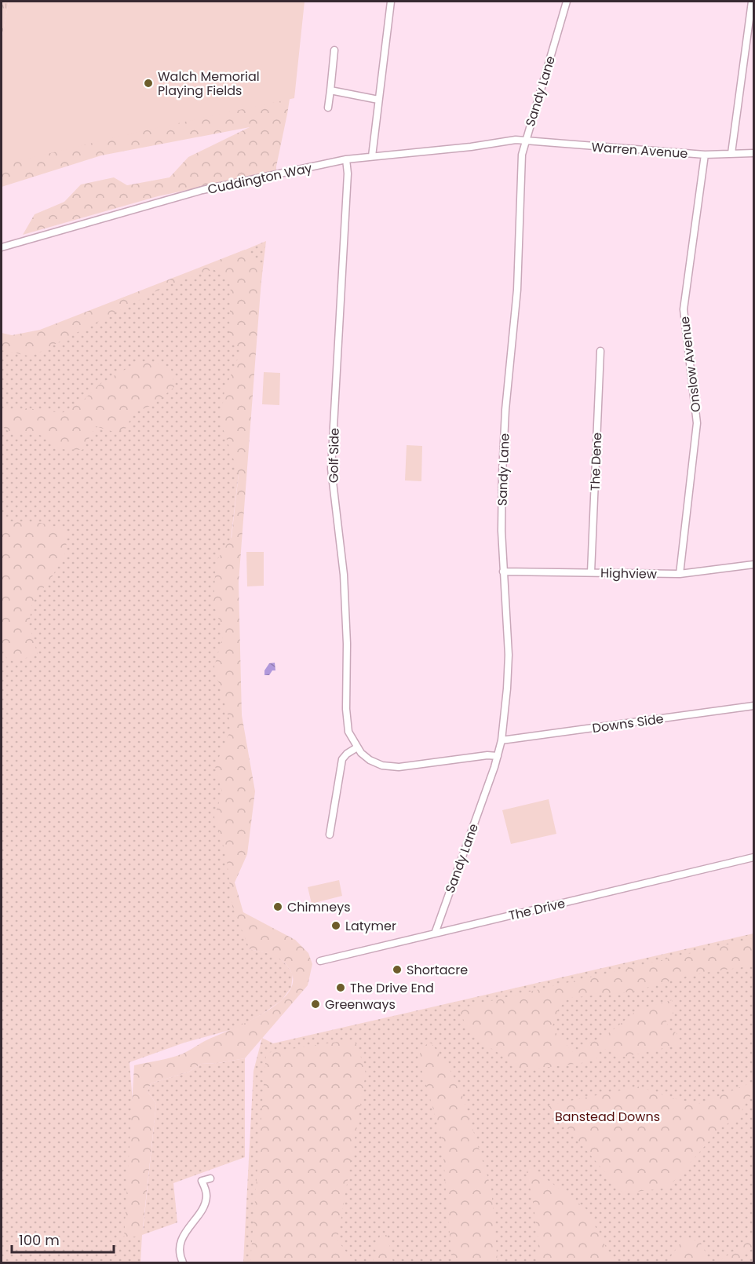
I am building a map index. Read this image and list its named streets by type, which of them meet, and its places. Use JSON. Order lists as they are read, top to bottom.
{
  "streets": {
    "street": [
      "Sandy Lane",
      "Warren Avenue",
      "Cuddington Way",
      "Onslow Avenue",
      "Golf Side",
      "The Dene",
      "Highview",
      "Downs Side",
      "The Drive"
    ]
  },
  "crossings": [
    ["Sandy Lane", "Warren Avenue"],
    ["Sandy Lane", "Cuddington Way"],
    ["Sandy Lane", "Golf Side"],
    ["Sandy Lane", "Highview"],
    ["Sandy Lane", "Downs Side"],
    ["Sandy Lane", "The Drive"],
    ["Warren Avenue", "Cuddington Way"],
    ["Warren Avenue", "Onslow Avenue"],
    ["Cuddington Way", "Golf Side"],
    ["Onslow Avenue", "Highview"],
    ["The Dene", "Highview"]
  ],
  "parks": ["Banstead Downs"],
  "places": [
    "Walch Memorial Playing Fields",
    "Chimneys",
    "Latymer",
    "Shortacre",
    "The Drive End",
    "Greenways"
  ],
  "scale_bar": "100 m"
}
